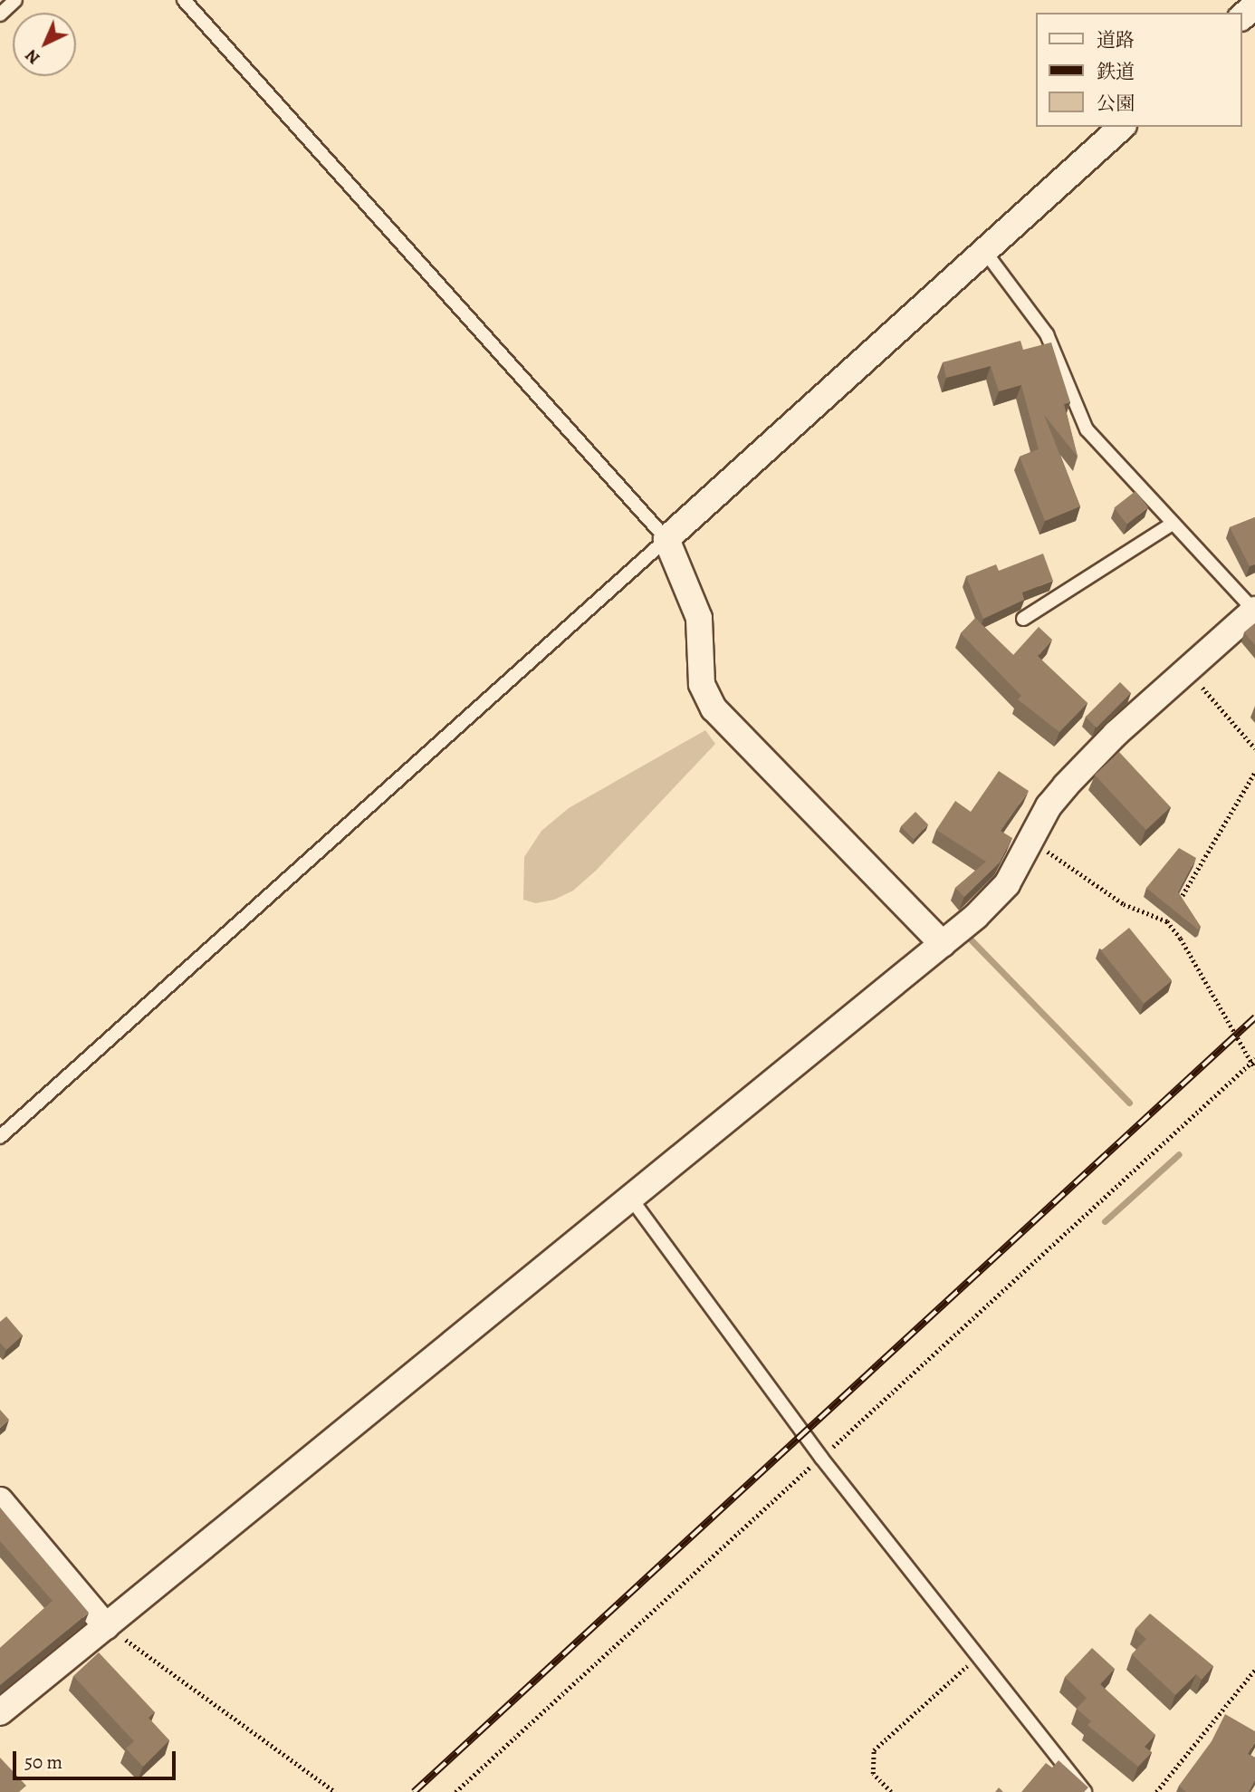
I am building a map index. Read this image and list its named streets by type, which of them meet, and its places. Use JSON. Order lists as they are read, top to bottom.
{
  "legend": ["道路", "鉄道", "公園"],
  "scale_bar": "50 m",
  "north": "bottom left"
}
